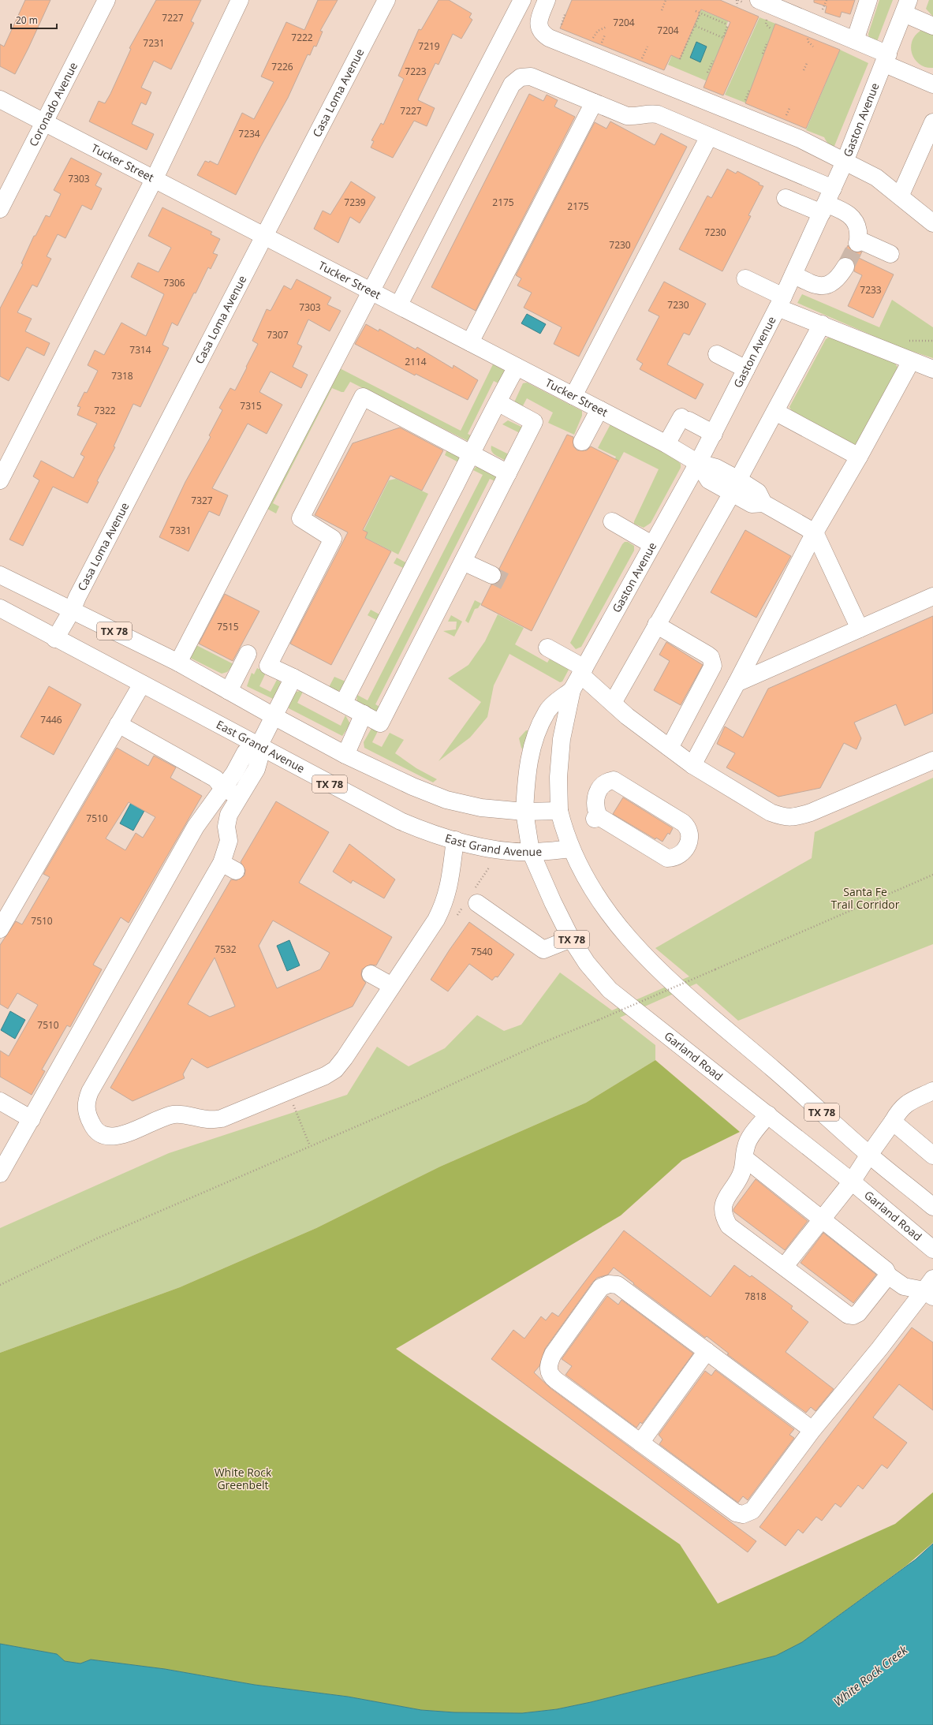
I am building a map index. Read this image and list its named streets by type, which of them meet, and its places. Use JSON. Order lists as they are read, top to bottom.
{
  "streets": {
    "street": [
      "Casa Loma Avenue",
      "Coronado Avenue",
      "Gaston Avenue",
      "Tucker Street",
      "TX 78",
      "East Grand Avenue",
      "Garland Road"
    ]
  },
  "crossings": [
    ["Casa Loma Avenue", "Tucker Street"],
    ["Casa Loma Avenue", "TX 78"],
    ["Casa Loma Avenue", "East Grand Avenue"],
    ["Coronado Avenue", "Tucker Street"],
    ["Gaston Avenue", "Tucker Street"],
    ["Gaston Avenue", "TX 78"],
    ["Gaston Avenue", "Garland Road"],
    ["TX 78", "East Grand Avenue"],
    ["TX 78", "Garland Road"],
    ["East Grand Avenue", "Garland Road"]
  ],
  "water": ["White Rock Creek"],
  "parks": ["Santa Fe Trail Corridor", "White Rock Greenbelt"],
  "house_numbers": [
    "7227",
    "7204",
    "7204",
    "7222",
    "7231",
    "7219",
    "7226",
    "7223",
    "7227",
    "7234",
    "7303",
    "7239",
    "2175",
    "2175",
    "7230",
    "7230",
    "7306",
    "7233",
    "7230",
    "7303",
    "7307",
    "7314",
    "2114",
    "7318",
    "7315",
    "7322",
    "7327",
    "7331",
    "7515",
    "7446",
    "7510",
    "7510",
    "7532",
    "7540",
    "7510",
    "7818"
  ],
  "scale_bar": "20 m"
}
